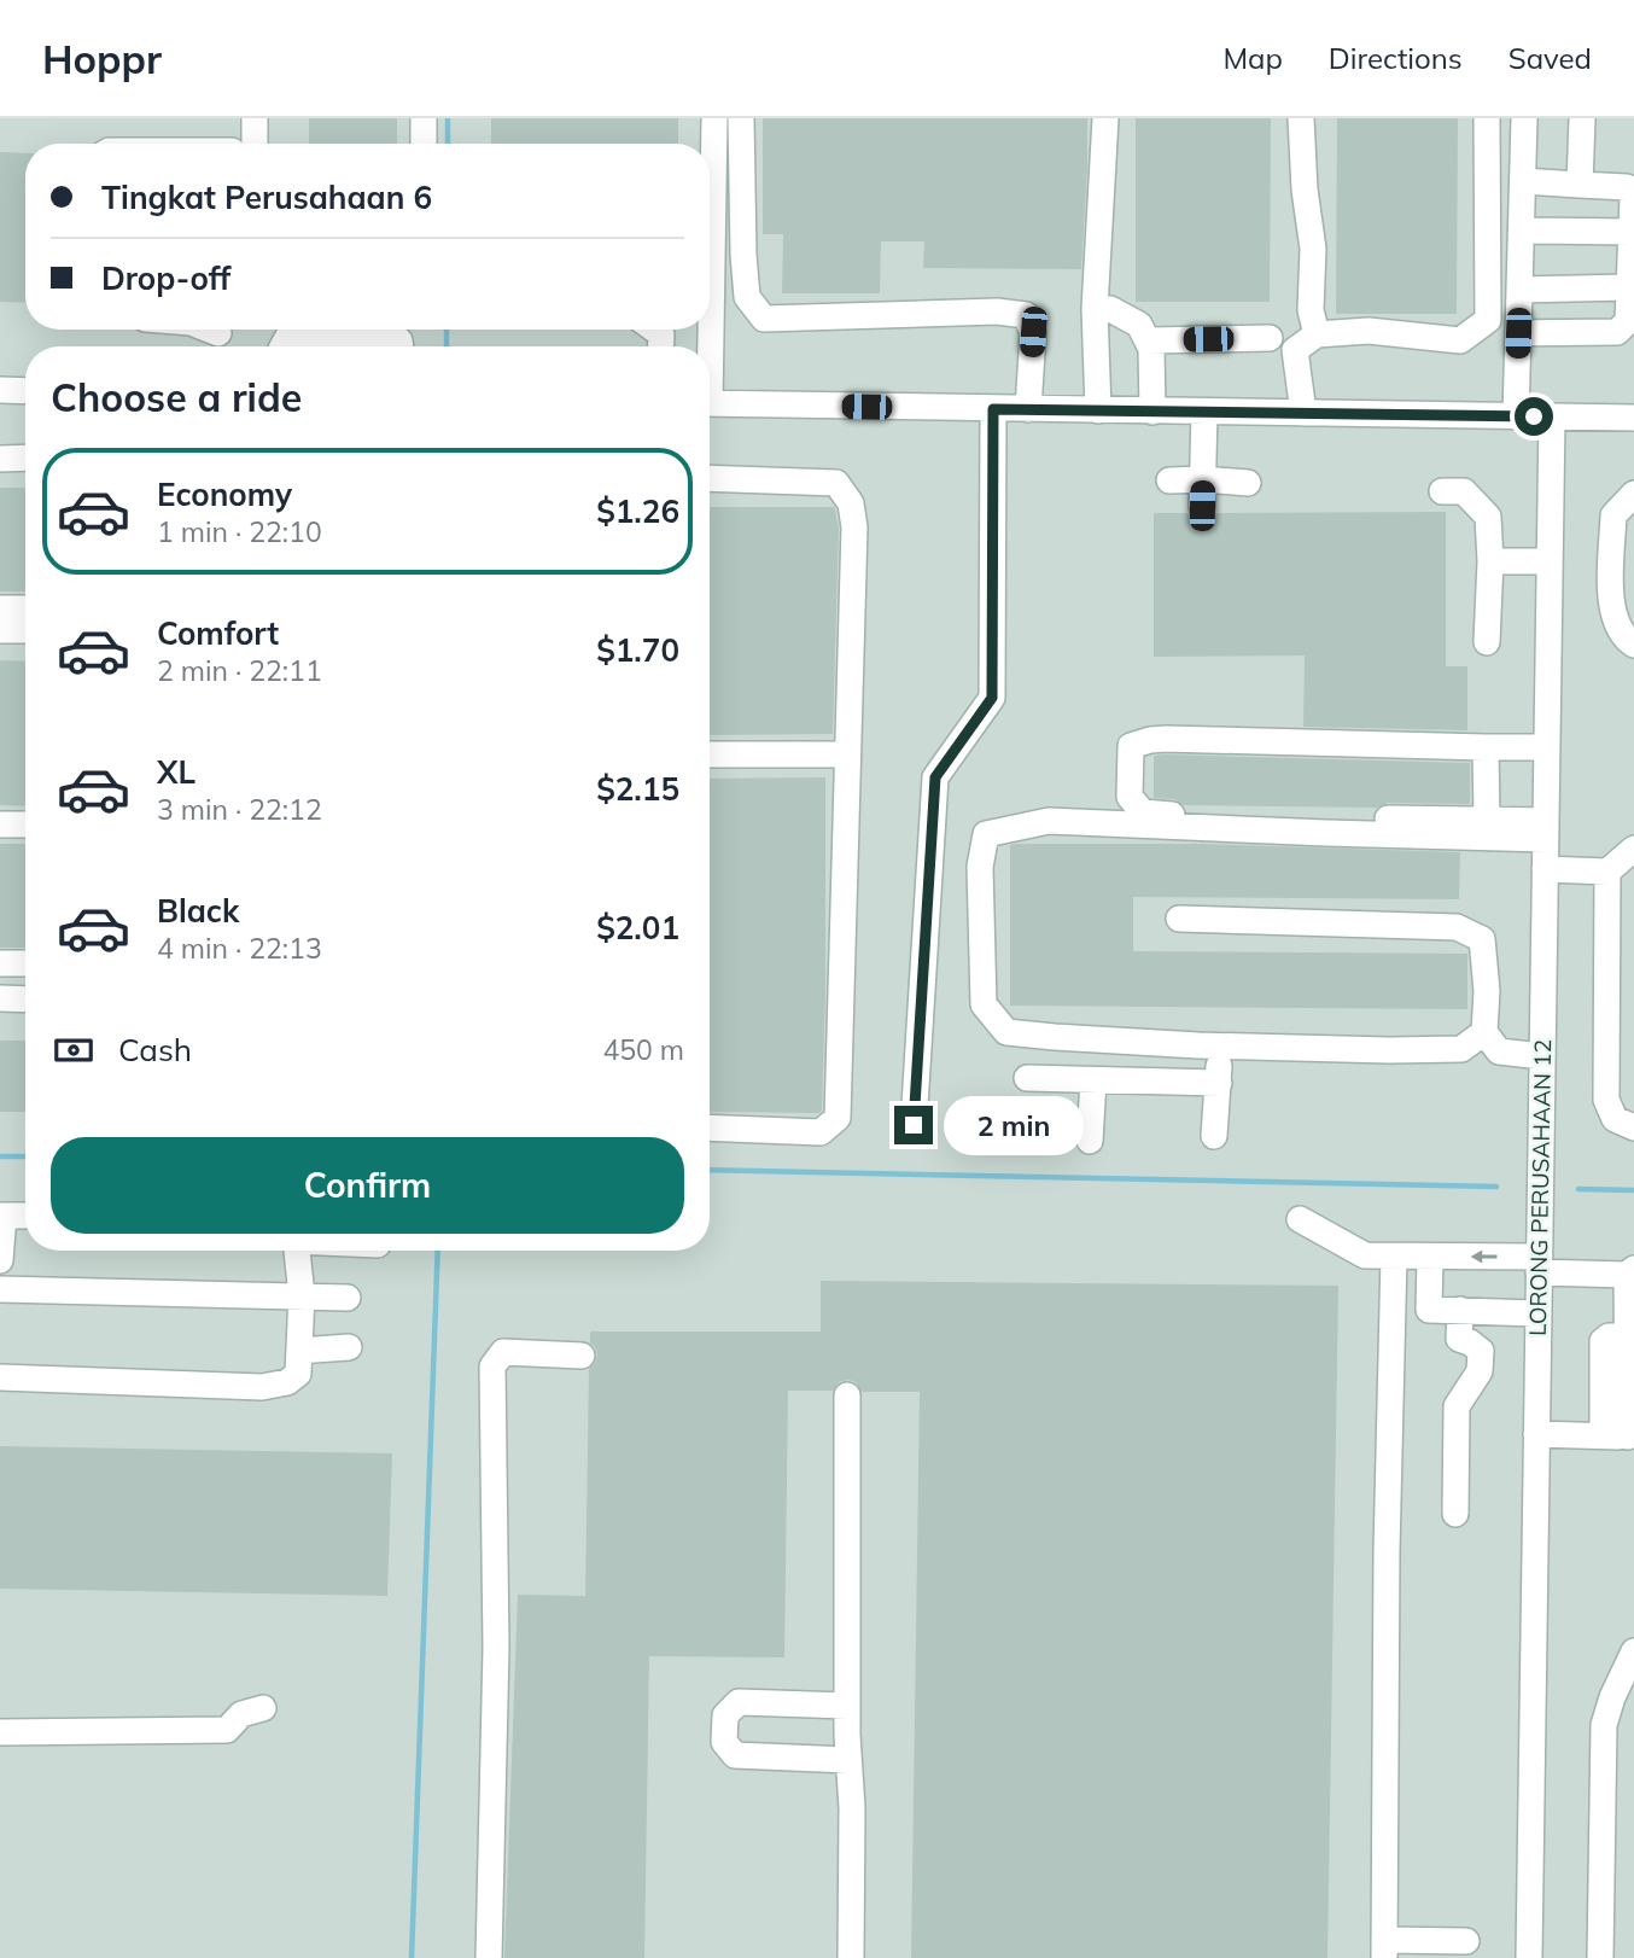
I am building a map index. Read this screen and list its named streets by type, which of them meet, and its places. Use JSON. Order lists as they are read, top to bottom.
{
  "streets": {
    "street": ["LORONG PERUSAHAAN 12"]
  },
  "page": {
    "header": "Hoppr",
    "nav": ["Map", "Directions", "Saved"],
    "banner": ["Tingkat Perusahaan 6", "Drop-off"],
    "heading": "Choose a ride",
    "list": [
      {
        "name": "Economy",
        "note": "1 min · 22:10",
        "value": "$1.26"
      },
      {
        "name": "Comfort",
        "note": "2 min · 22:11",
        "value": "$1.70"
      },
      {
        "name": "XL",
        "note": "3 min · 22:12",
        "value": "$2.15"
      },
      {
        "name": "Black",
        "note": "4 min · 22:13",
        "value": "$2.01"
      }
    ],
    "pay": ["Cash", "450 m"],
    "bubble": "2 min",
    "buttons": "Confirm"
  }
}
